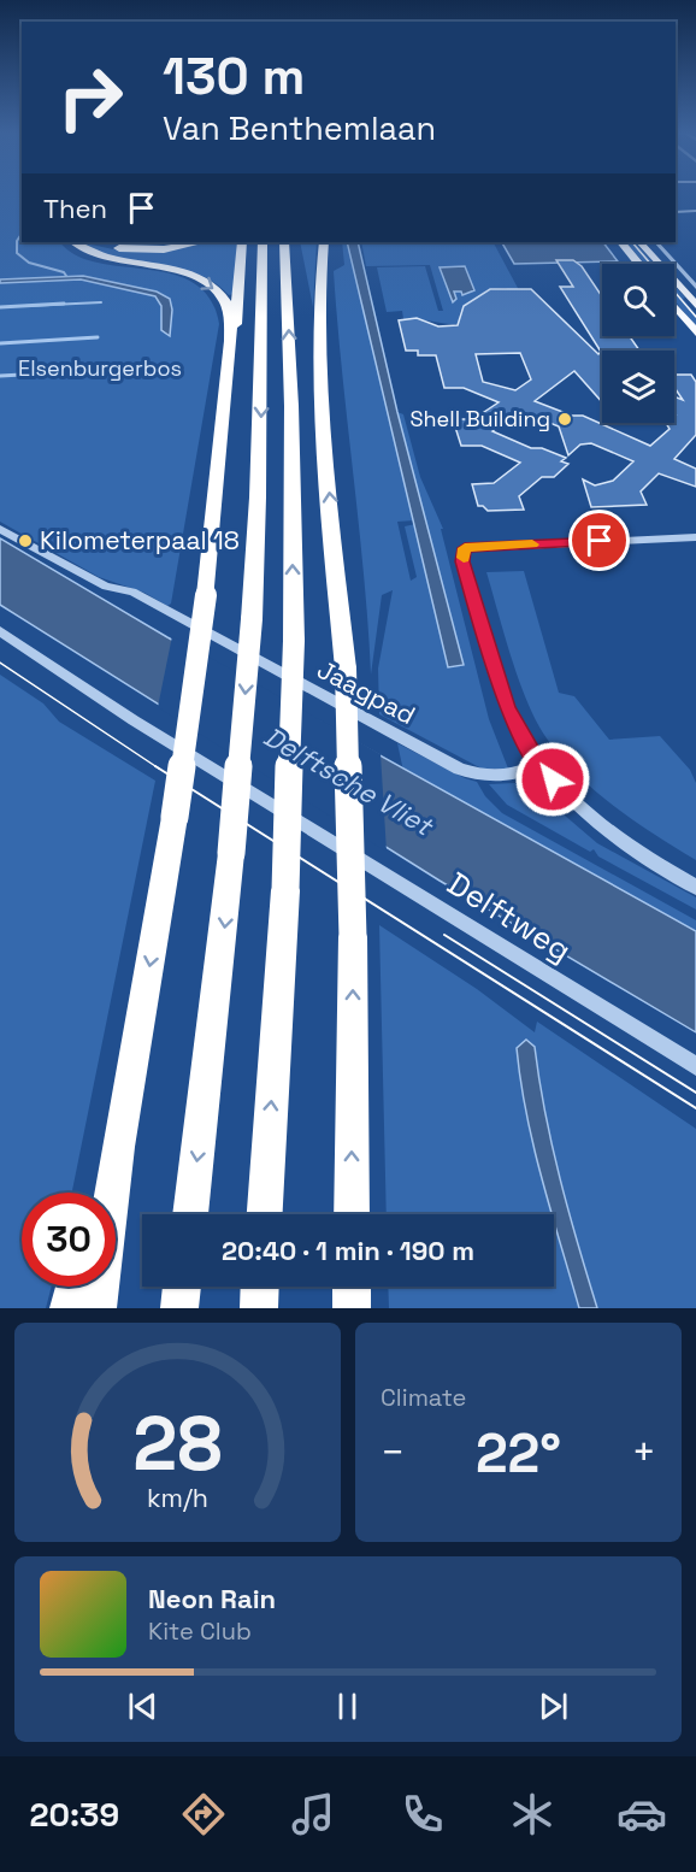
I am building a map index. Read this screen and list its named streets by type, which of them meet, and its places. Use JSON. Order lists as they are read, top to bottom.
{
  "streets": {
    "street": ["Jaagpad", "Delftweg"]
  },
  "water": ["Delftsche Vliet"],
  "parks": ["Elsenburgerbos"],
  "places": ["Shell Building", "Kilometerpaal 18"],
  "page": {
    "turn": ["130 m", "Van Benthemlaan"],
    "then": "Then",
    "limit": "30",
    "trip": "20:40 · 1 min · 190 m",
    "tile": "Climate",
    "heat": ["−", "22°", "+"],
    "song": ["Neon Rain", "Kite Club"],
    "tabs": "20:39",
    "gauge": ["28", "km/h"]
  }
}
